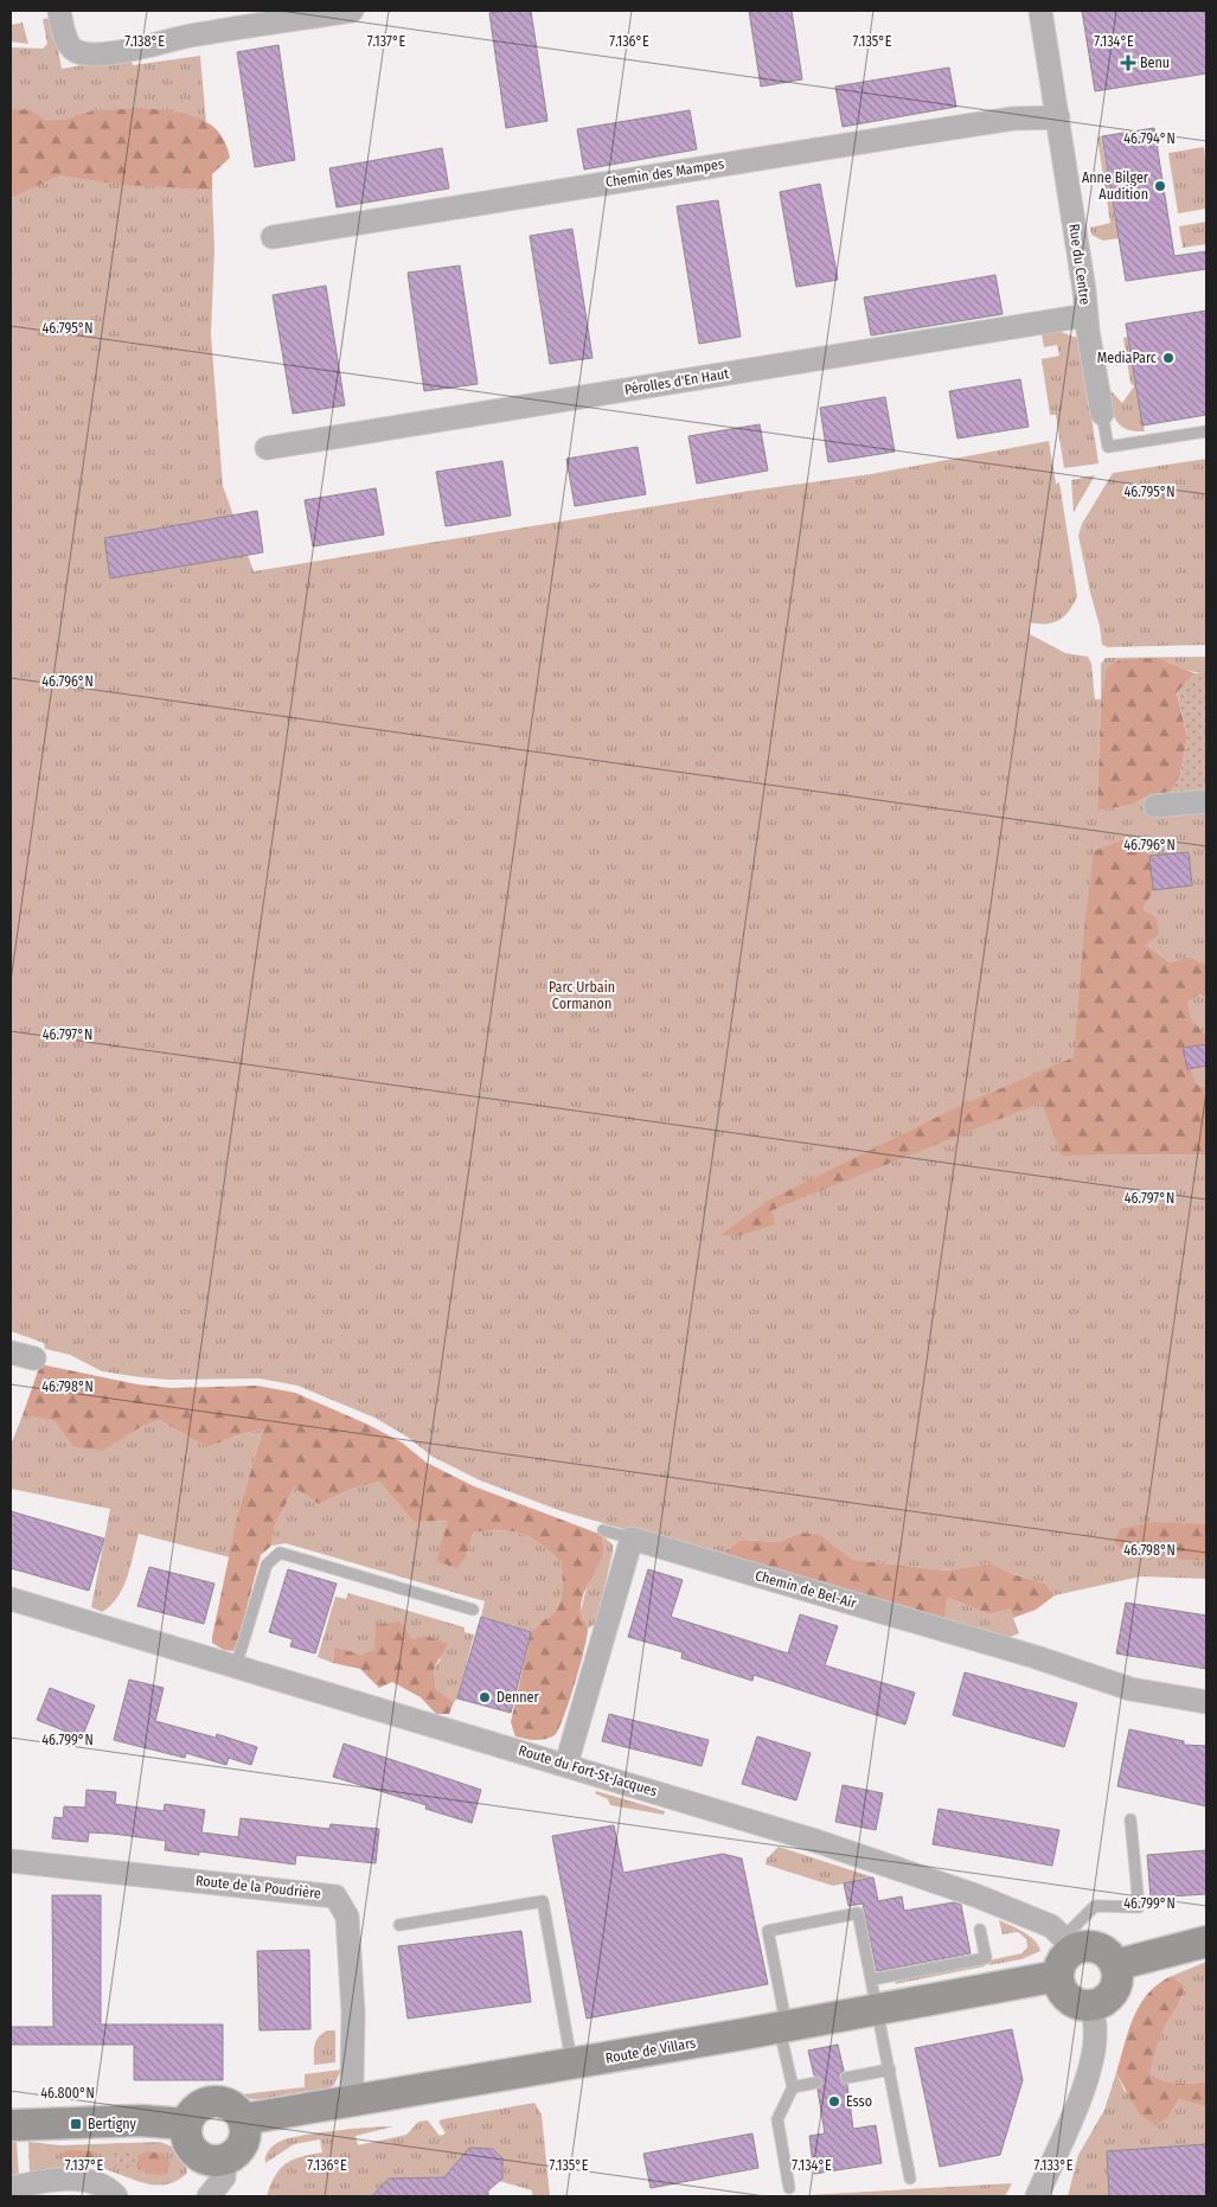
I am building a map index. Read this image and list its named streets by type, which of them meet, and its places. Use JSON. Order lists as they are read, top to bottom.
{
  "streets": {
    "main road": ["Route de Villars"],
    "street": [
      "Chemin des Mampes",
      "Rue du Centre",
      "Pérolles d'En Haut",
      "Chemin de Bel-Air",
      "Route du Fort-St-Jacques",
      "Route de la Poudrière"
    ]
  },
  "crossings": [
    ["Chemin des Mampes", "Rue du Centre"],
    ["Rue du Centre", "Pérolles d'En Haut"],
    ["Route du Fort-St-Jacques", "Route de Villars"],
    ["Route de la Poudrière", "Route de Villars"]
  ],
  "parks": ["Parc Urbain Cormanon"],
  "places": {
    "health": ["Benu"],
    "other": [
      "Anne Bilger Audition",
      "MediaParc",
      "Denner",
      "Esso"
    ],
    "transit": ["Bertigny"]
  },
  "coordinates": [
    "7.138°E",
    "7.137°E",
    "7.136°E",
    "7.135°E",
    "7.134°E",
    "46.794°N",
    "46.795°N",
    "46.796°N",
    "46.797°N",
    "46.798°N",
    "46.799°N",
    "46.800°N",
    "7.133°E"
  ]
}
